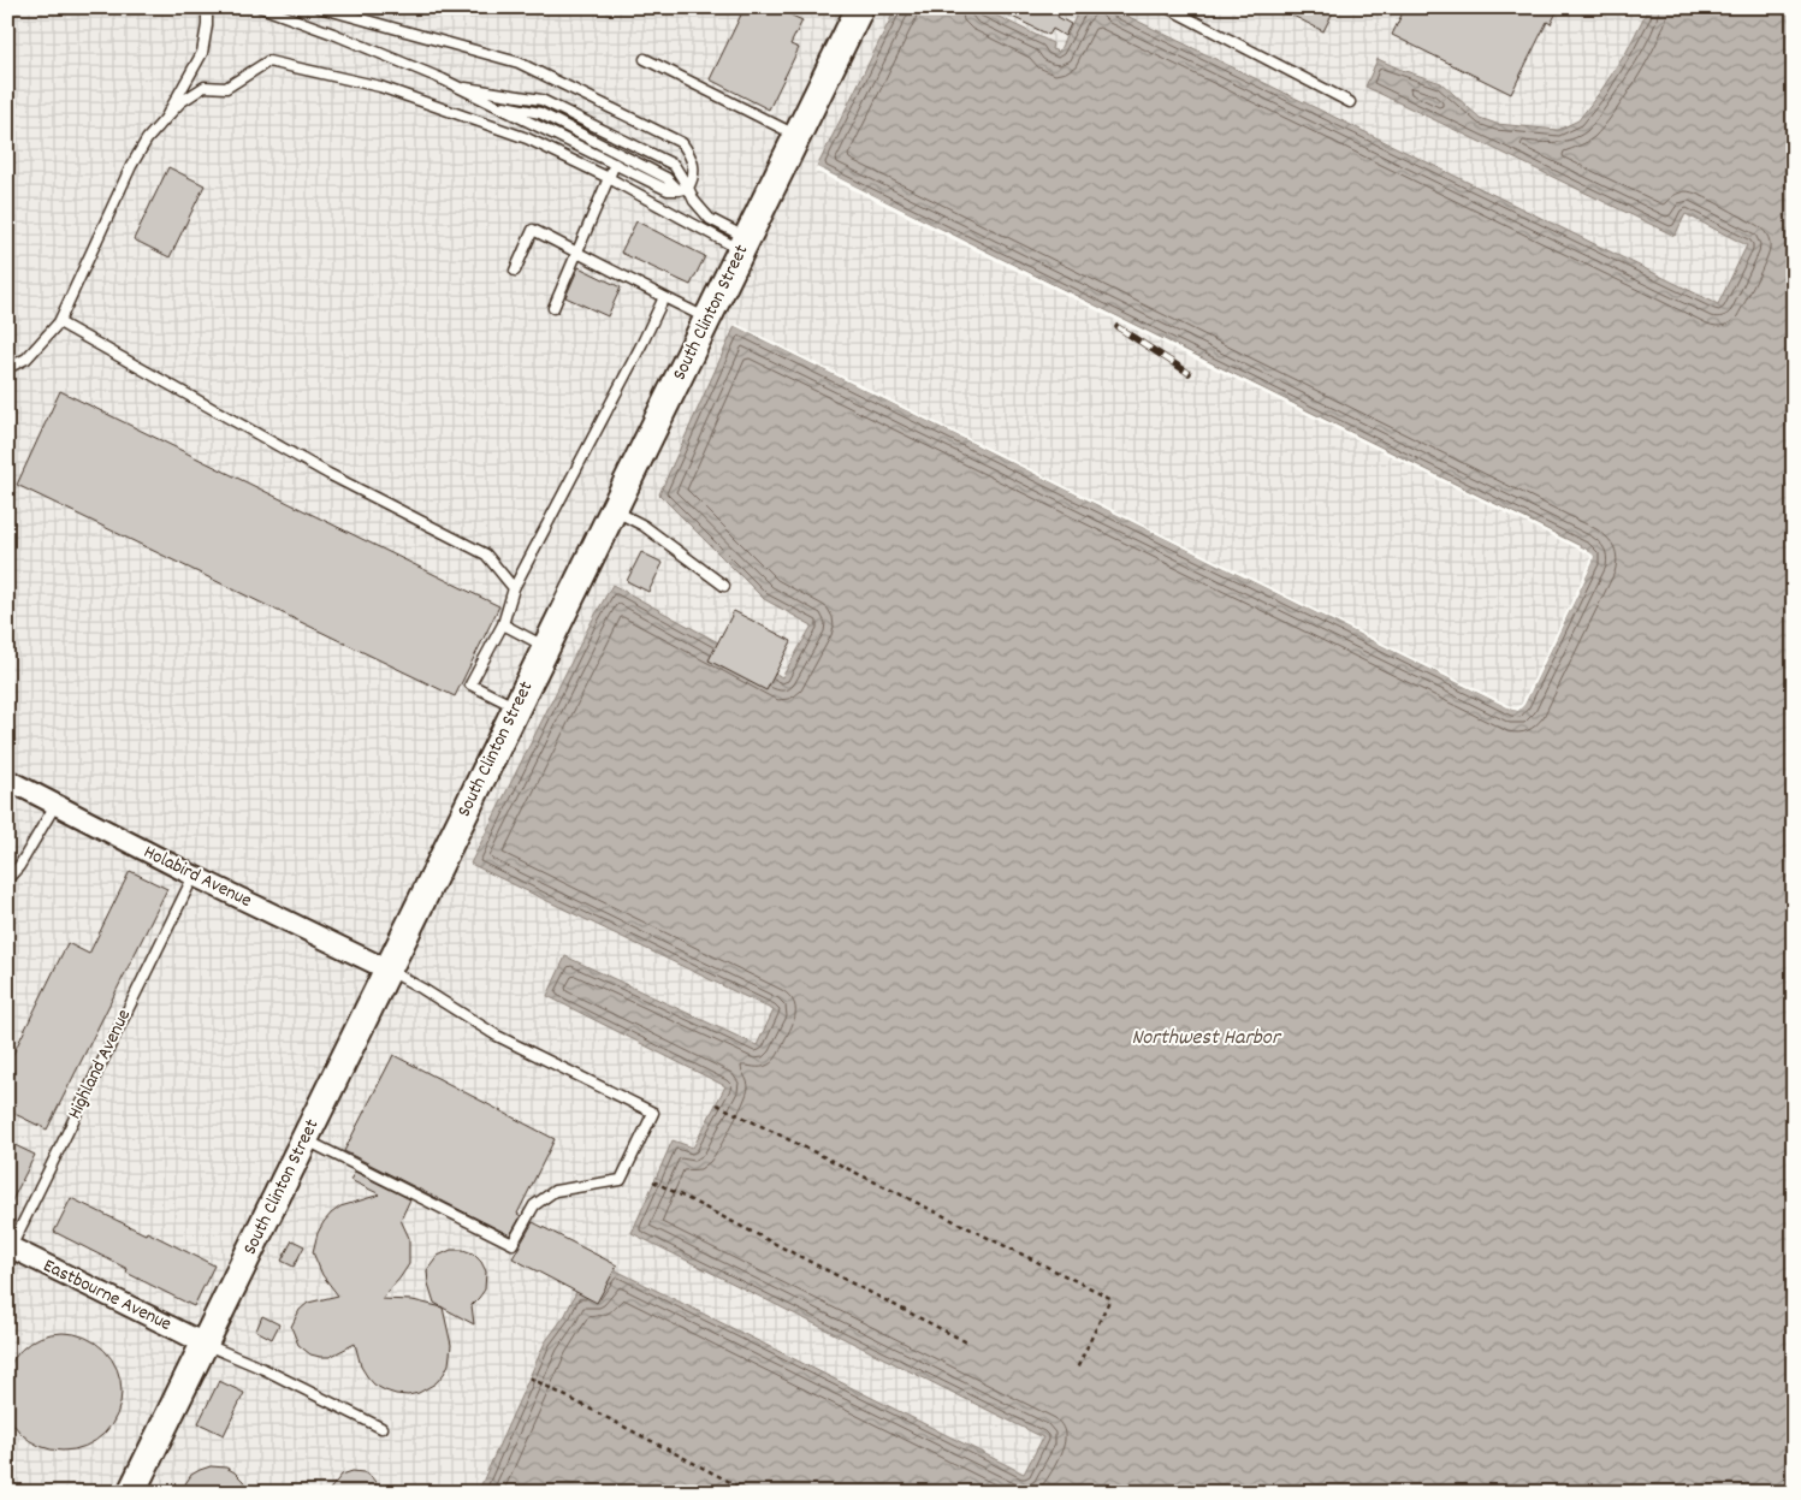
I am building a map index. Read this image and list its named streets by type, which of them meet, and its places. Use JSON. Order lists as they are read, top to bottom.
{
  "streets": {
    "main road": ["South Clinton Street"],
    "street": ["Holabird Avenue", "Eastbourne Avenue"],
    "lane": ["Highland Avenue"]
  },
  "crossings": [
    ["South Clinton Street", "Holabird Avenue"],
    ["South Clinton Street", "Eastbourne Avenue"],
    ["Holabird Avenue", "Highland Avenue"],
    ["Highland Avenue", "Eastbourne Avenue"]
  ],
  "water": ["Northwest Harbor"]
}
